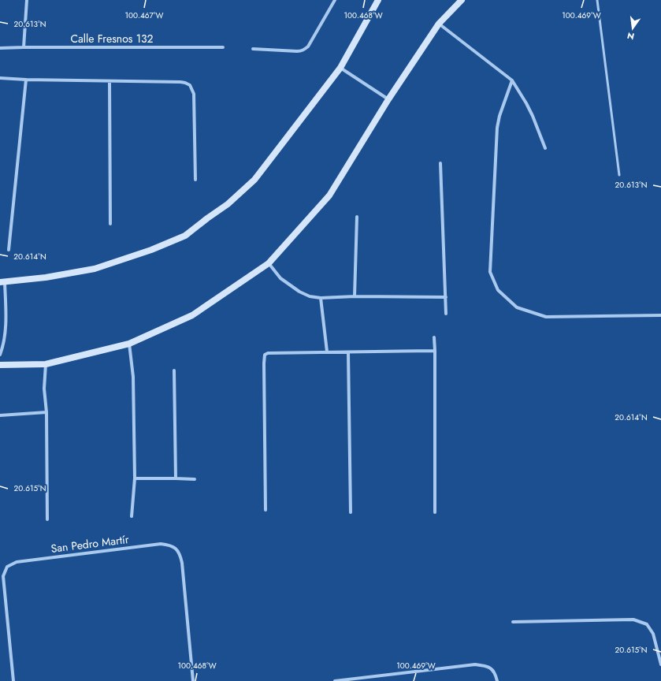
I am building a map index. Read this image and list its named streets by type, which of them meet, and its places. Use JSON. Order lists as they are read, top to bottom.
{
  "streets": {
    "street": ["Calle Fresnos 132", "San Pedro Martír"]
  },
  "north": "bottom",
  "coordinates": [
    "100.467°W",
    "100.468°W",
    "100.469°W",
    "20.613°N",
    "20.614°N",
    "20.615°N"
  ]
}
